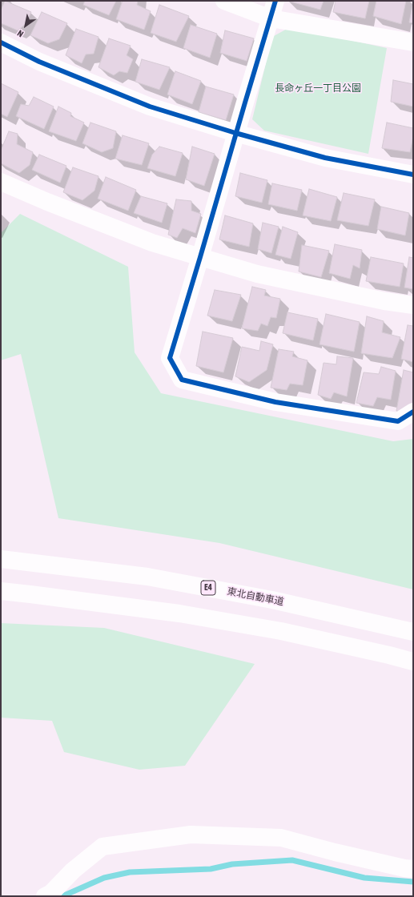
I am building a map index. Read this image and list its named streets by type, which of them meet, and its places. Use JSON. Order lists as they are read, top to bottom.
{
  "streets": {
    "main road": ["E4", "東北自動車道"]
  },
  "parks": ["長命ヶ丘一丁目公園"],
  "north": "bottom left"
}
